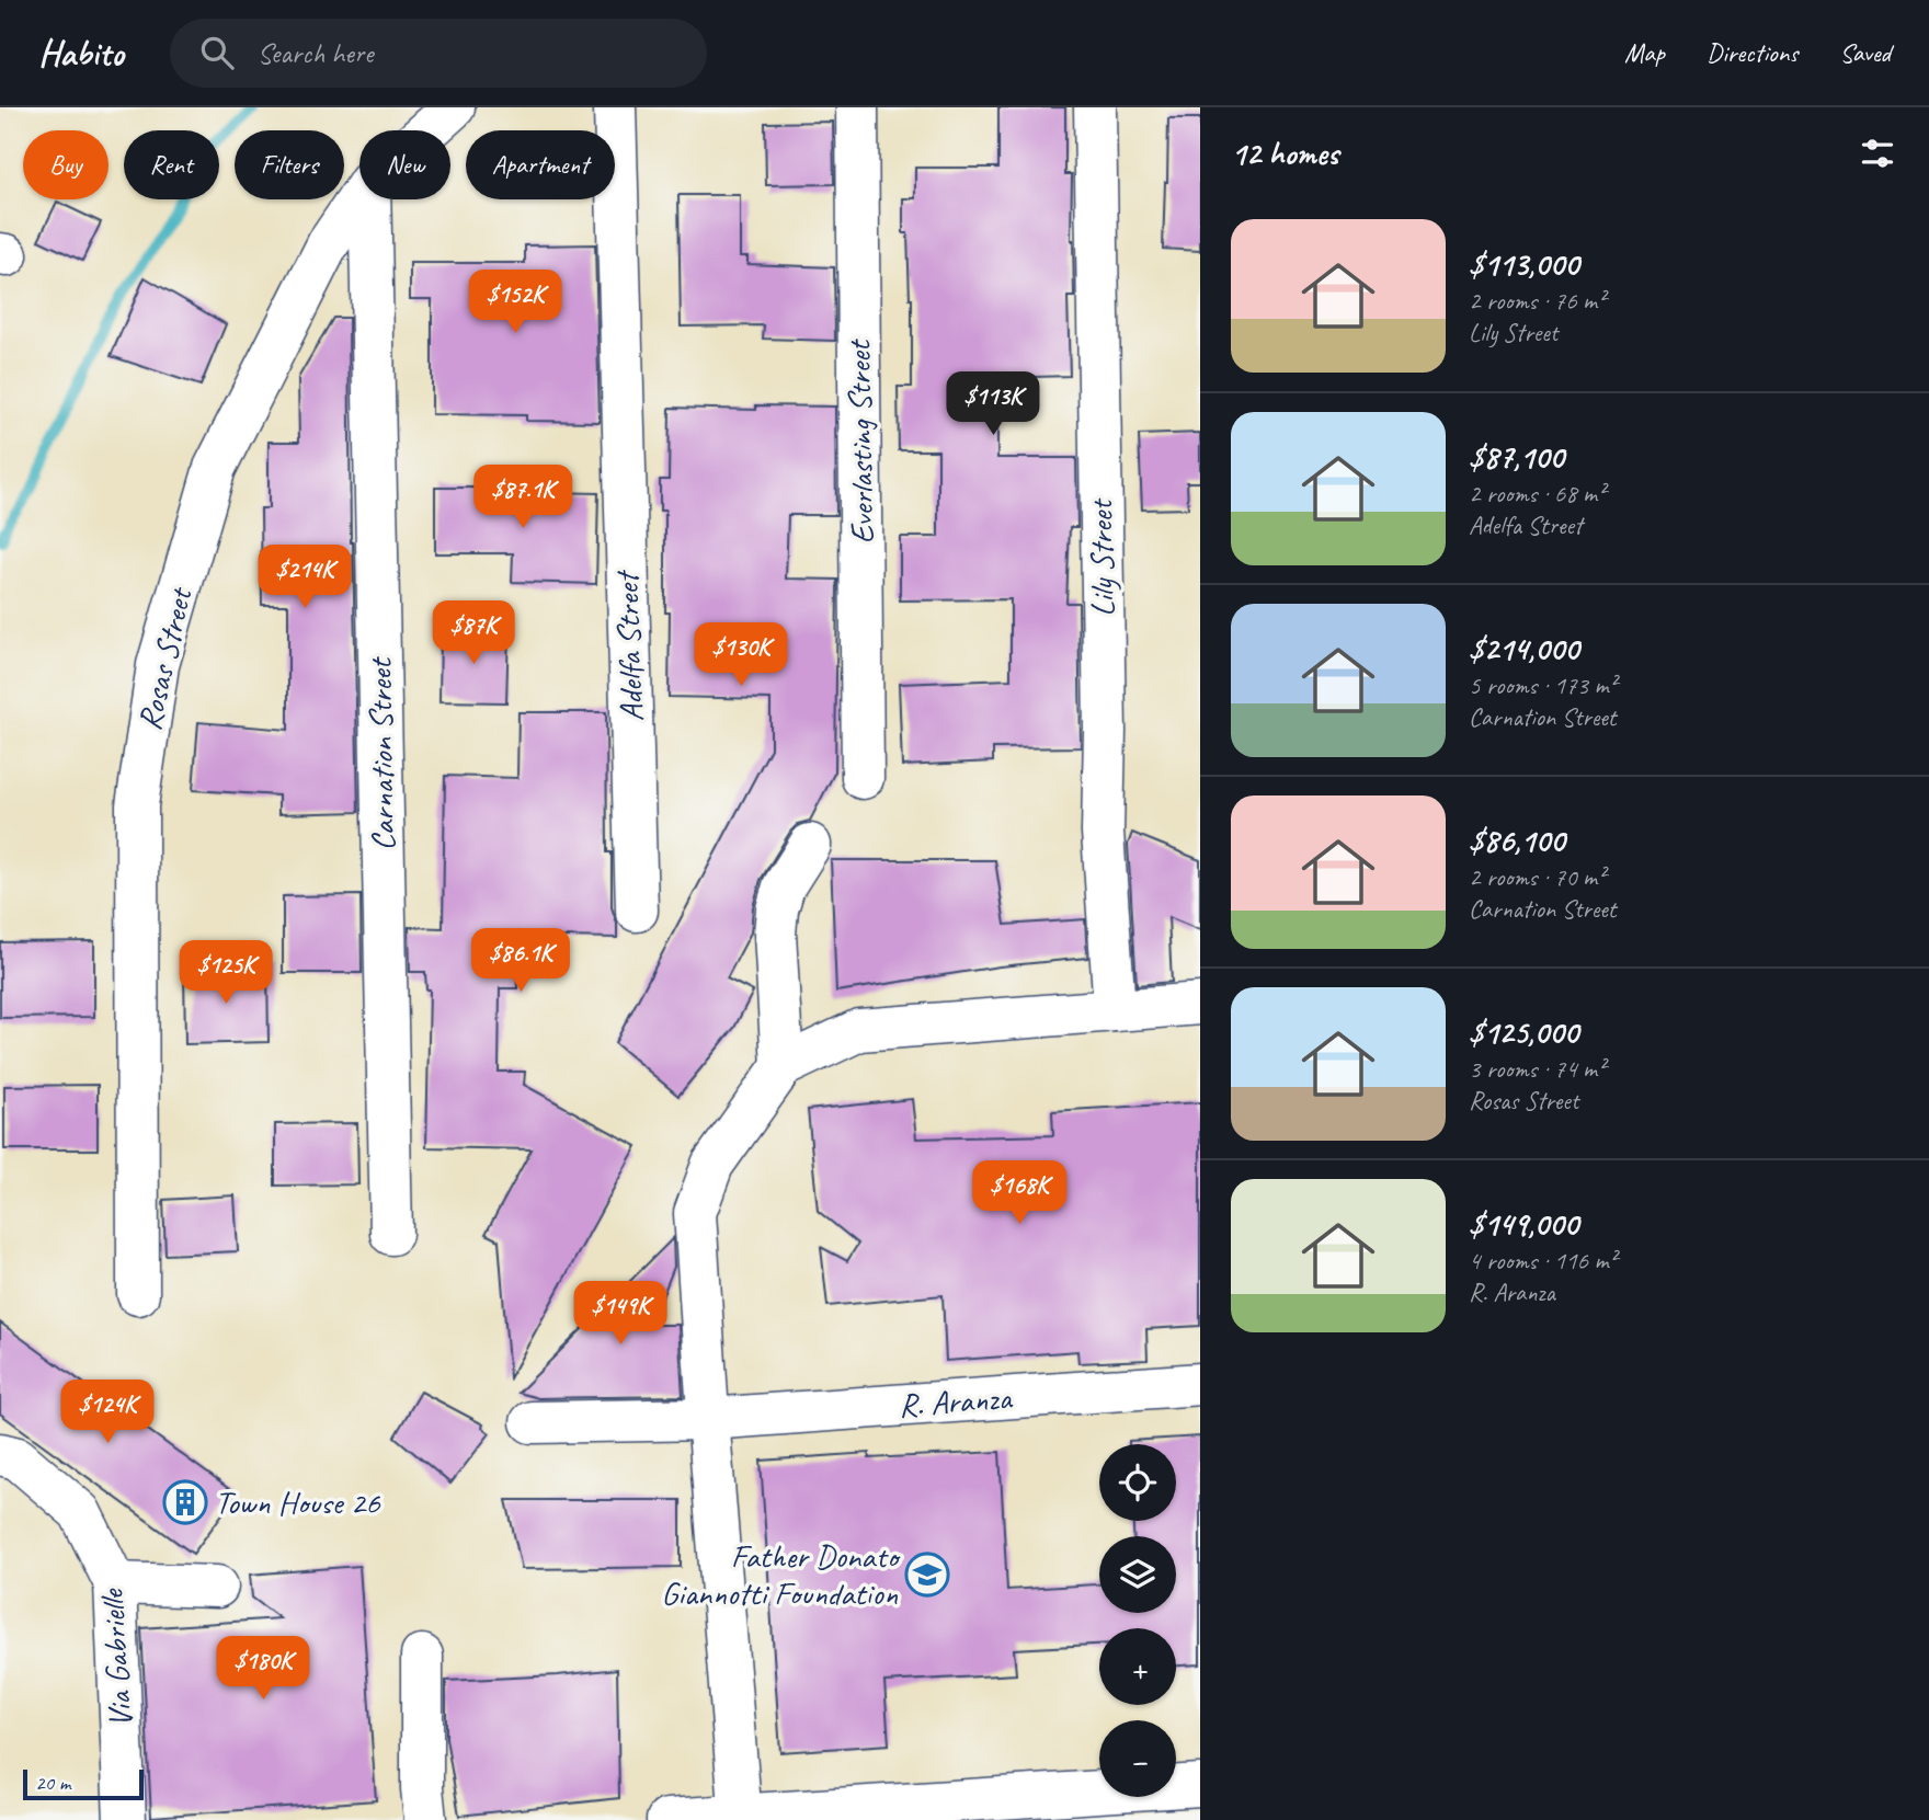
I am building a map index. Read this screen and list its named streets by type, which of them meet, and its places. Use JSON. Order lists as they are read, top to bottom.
{
  "streets": {
    "street": [
      "Everlasting Street",
      "Lily Street",
      "Adelfa Street",
      "Rosas Street",
      "Carnation Street",
      "R. Aranza",
      "Via Gabrielle"
    ]
  },
  "places": {
    "building": ["Town House 26"],
    "school or university": ["Father Donato Giannotti Foundation"]
  },
  "scale_bar": "20 m",
  "page": {
    "header": "Habito",
    "search": "Search here",
    "nav": ["Map", "Directions", "Saved"],
    "heading": "12 homes",
    "chip": [
      "Buy",
      "Rent",
      "Filters",
      "New",
      "Apartment"
    ],
    "list": [
      {
        "name": "$113,000",
        "note": "2 rooms · 76 m² · Lily Street"
      },
      {
        "name": "$87,100",
        "note": "2 rooms · 68 m² · Adelfa Street"
      },
      {
        "name": "$214,000",
        "note": "5 rooms · 173 m² · Carnation Street"
      },
      {
        "name": "$86,100",
        "note": "2 rooms · 70 m² · Carnation Street"
      },
      {
        "name": "$125,000",
        "note": "3 rooms · 74 m² · Rosas Street"
      },
      {
        "name": "$149,000",
        "note": "4 rooms · 116 m² · R. Aranza"
      }
    ],
    "price": [
      "$152K",
      "$113K",
      "$87.1K",
      "$214K",
      "$87K",
      "$130K",
      "$86.1K",
      "$125K",
      "$168K",
      "$149K",
      "$124K",
      "$180K"
    ],
    "map_buttons": ["+", "−"],
    "scale": "20 m"
  }
}
